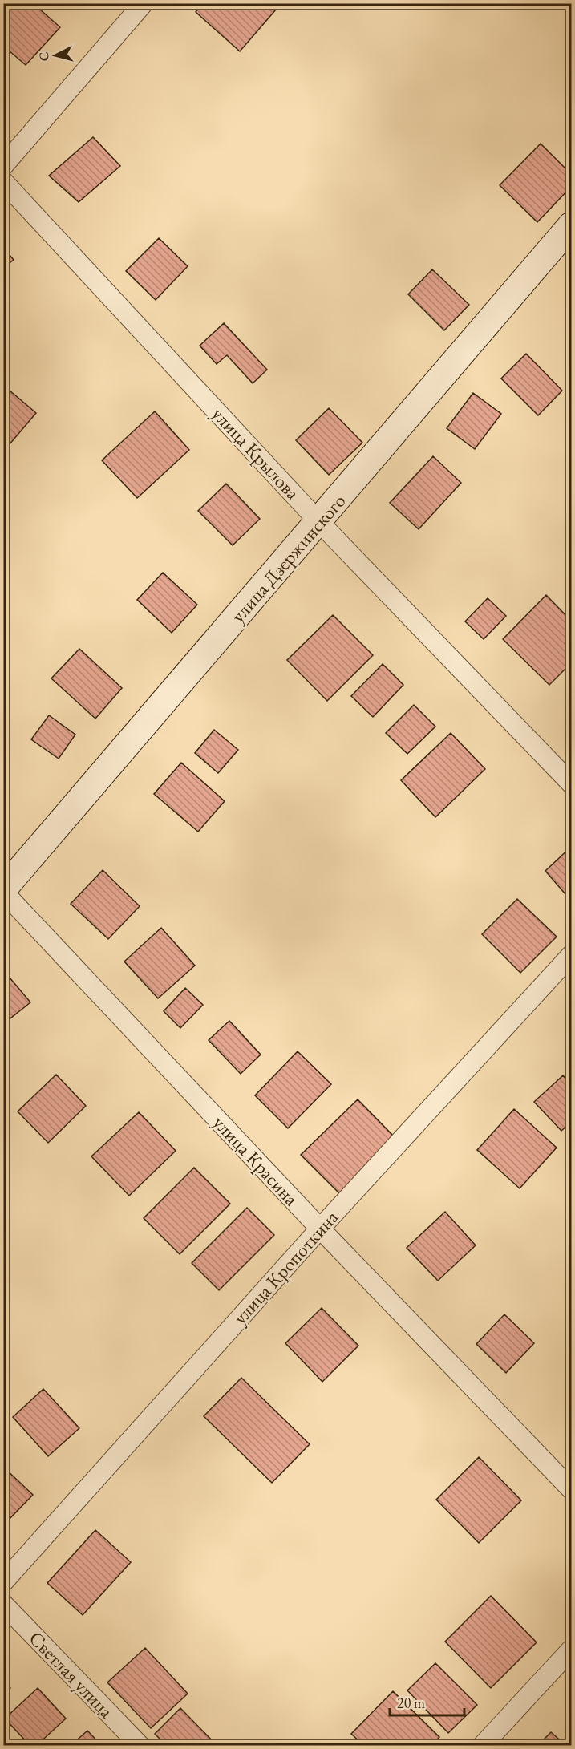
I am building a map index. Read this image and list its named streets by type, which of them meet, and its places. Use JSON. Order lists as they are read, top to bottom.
{
  "streets": {
    "street": [
      "улица Крылова",
      "улица Дзержинского",
      "улица Красина",
      "улица Кропоткина",
      "Светлая улица"
    ]
  },
  "crossings": [
    ["улица Крылова", "улица Дзержинского"],
    ["улица Дзержинского", "улица Красина"],
    ["улица Красина", "улица Кропоткина"]
  ],
  "scale_bar": "20 m",
  "north": "left"
}
